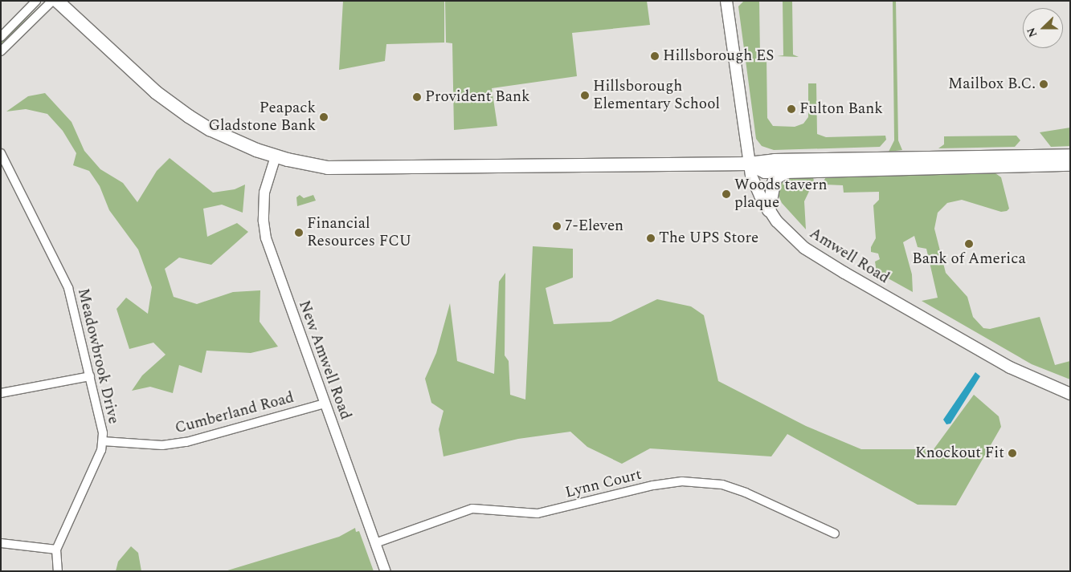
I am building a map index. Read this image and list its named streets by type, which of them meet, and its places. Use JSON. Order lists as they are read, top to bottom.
{
  "streets": {
    "main road": ["Amwell Road"],
    "street": [
      "Meadowbrook Drive",
      "New Amwell Road",
      "Cumberland Road",
      "Lynn Court"
    ]
  },
  "crossings": [
    ["Meadowbrook Drive", "Cumberland Road"],
    ["New Amwell Road", "Cumberland Road"],
    ["New Amwell Road", "Lynn Court"]
  ],
  "places": [
    "Hillsborough ES",
    "Mailbox B.C.",
    "Hillsborough Elementary School",
    "Provident Bank",
    "Fulton Bank",
    "Peapack Gladstone Bank",
    "Woods tavern plaque",
    "7-Eleven",
    "Financial Resources FCU",
    "The UPS Store",
    "Bank of America",
    "Knockout Fit"
  ],
  "north": "left"
}
